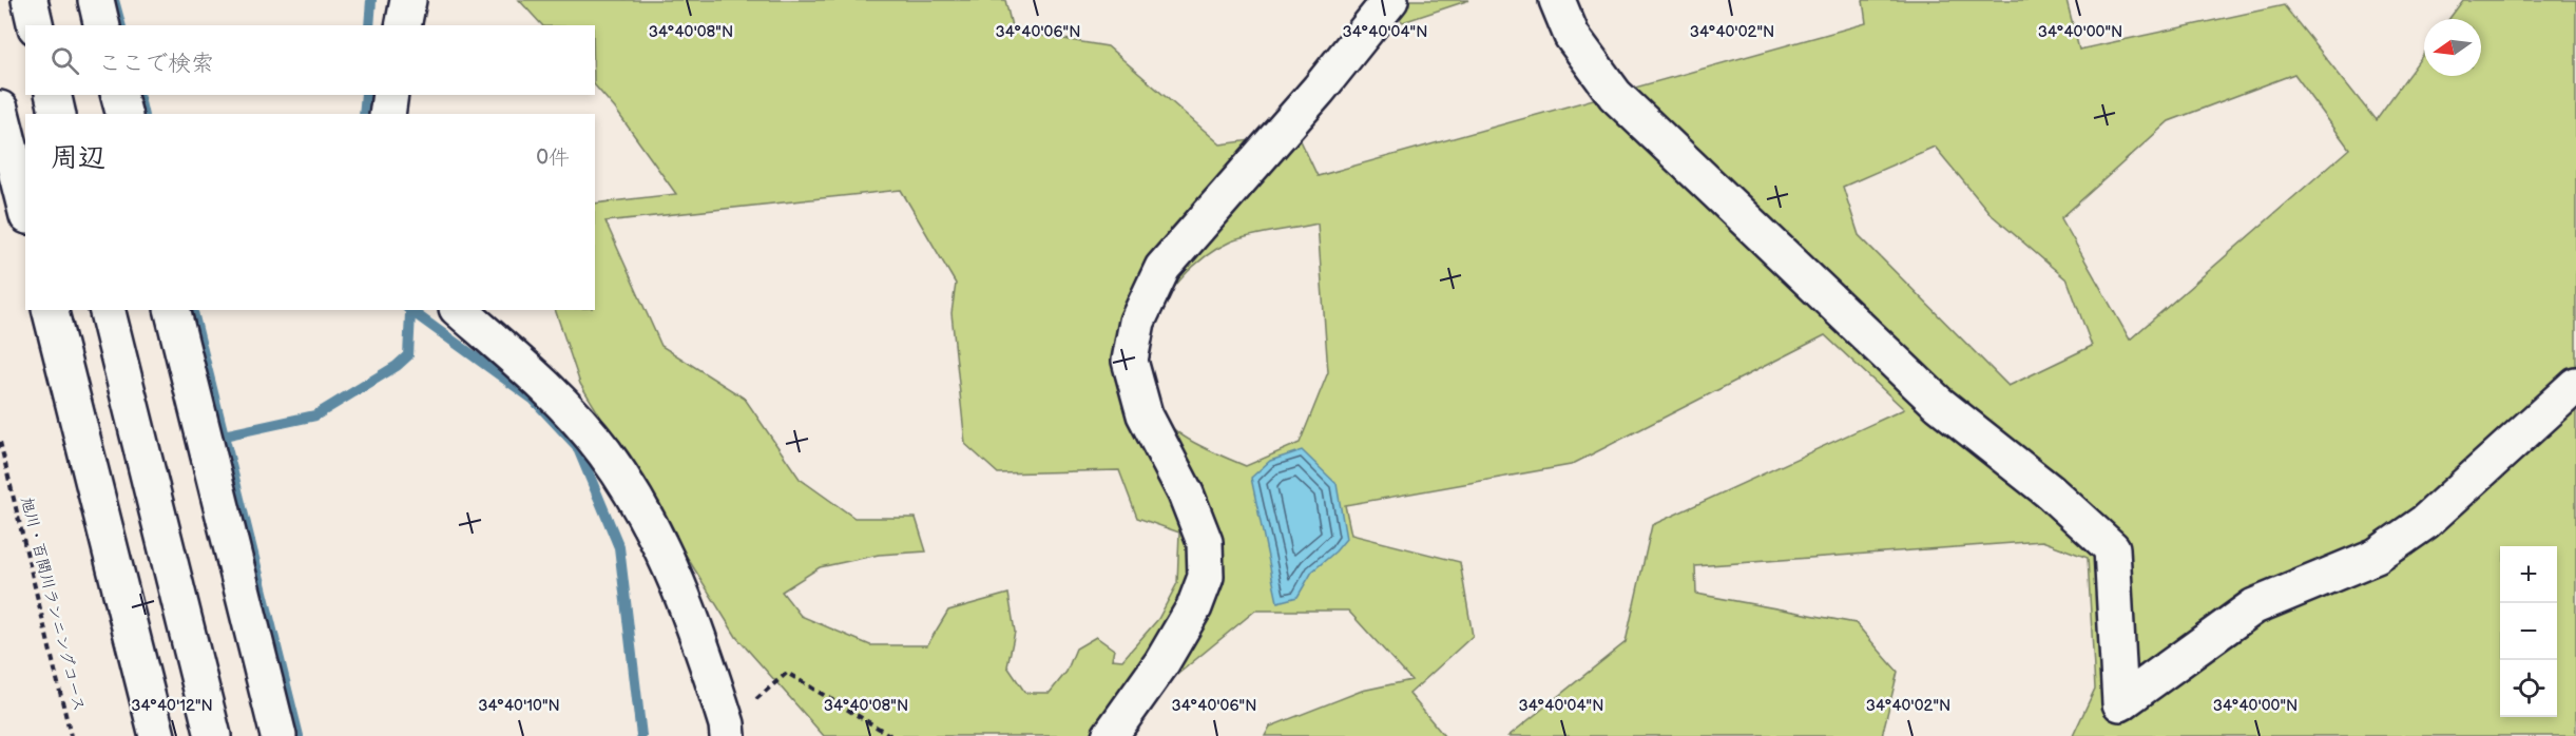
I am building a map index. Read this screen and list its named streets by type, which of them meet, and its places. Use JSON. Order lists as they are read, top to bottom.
{
  "streets": {
    "path": ["旭川・百間川ランニングコース"]
  },
  "north": "left",
  "page": {
    "search": "ここで検索",
    "heading": ["周辺", "0件"],
    "map_buttons": ["+", "−"]
  },
  "coordinates": [
    "34°40'08\"N",
    "34°40'06\"N",
    "34°40'04\"N",
    "34°40'02\"N",
    "34°40'00\"N",
    "34°40'12\"N",
    "34°40'10\"N"
  ]
}
